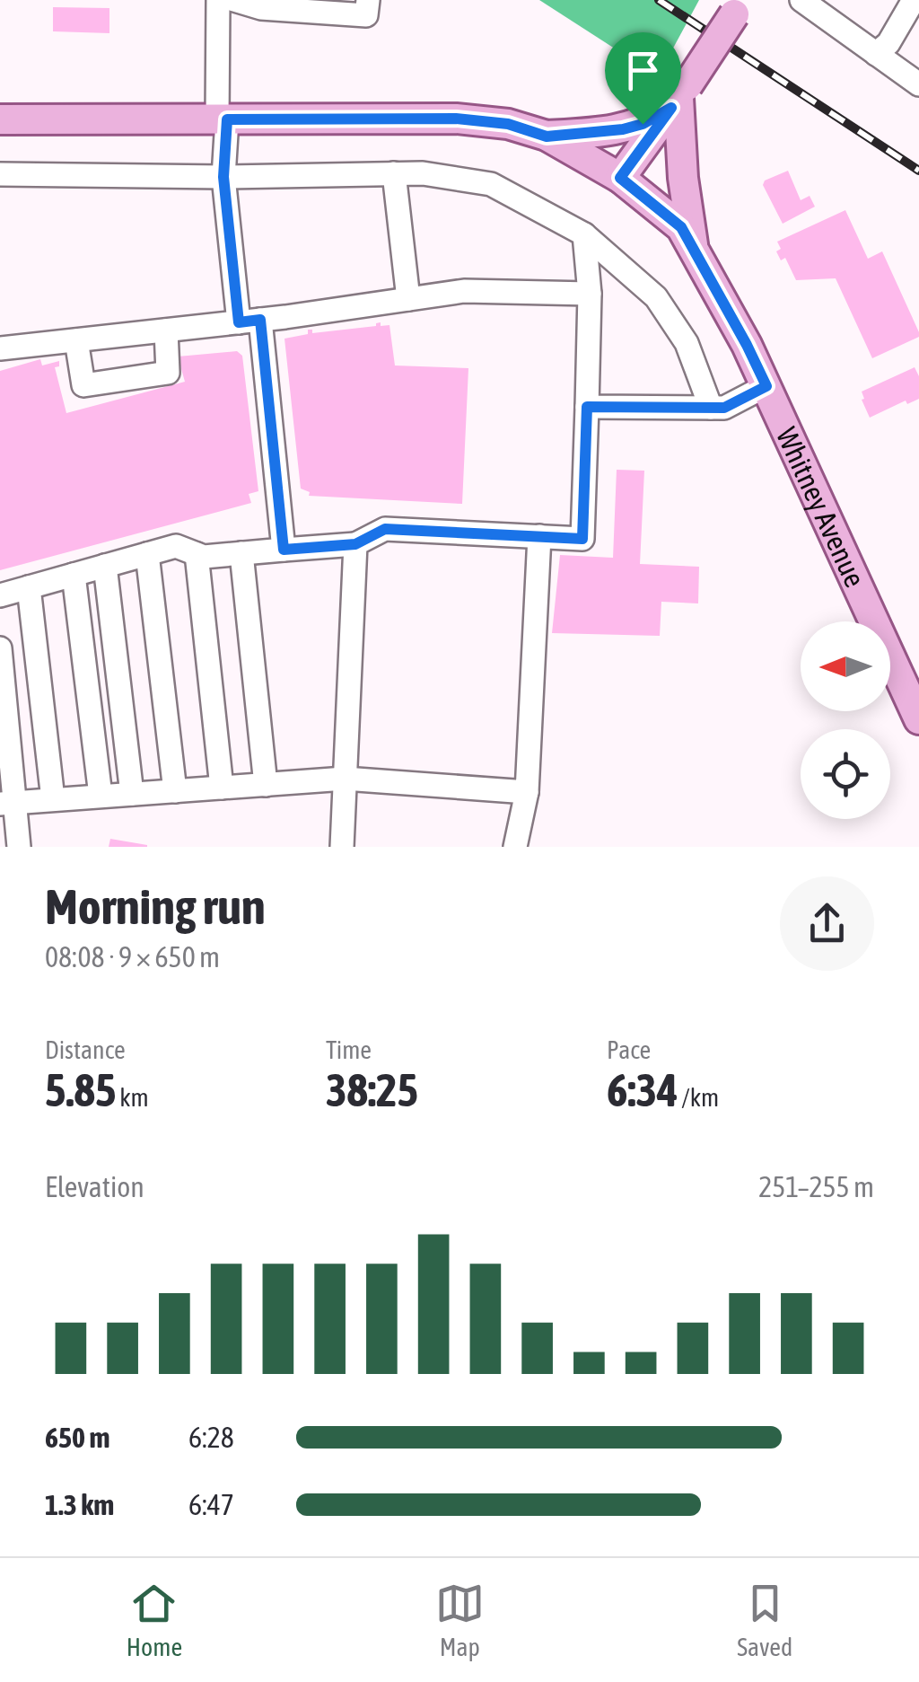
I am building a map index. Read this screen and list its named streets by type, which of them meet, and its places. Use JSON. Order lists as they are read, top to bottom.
{
  "streets": {
    "main road": ["Whitney Avenue"]
  },
  "north": "left",
  "page": {
    "heading": ["Morning run", "08:08 · 9 × 650 m"],
    "stats": [
      ["Distance", "5.85 km"],
      ["Time", "38:25"],
      ["Pace", "6:34 /km"]
    ],
    "chart": ["Elevation", "251–255 m"],
    "list": [
      {
        "name": "650 m",
        "note": "6:28"
      },
      {
        "name": "1.3 km",
        "note": "6:47"
      }
    ],
    "tabs": ["Home", "Map", "Saved"]
  }
}
